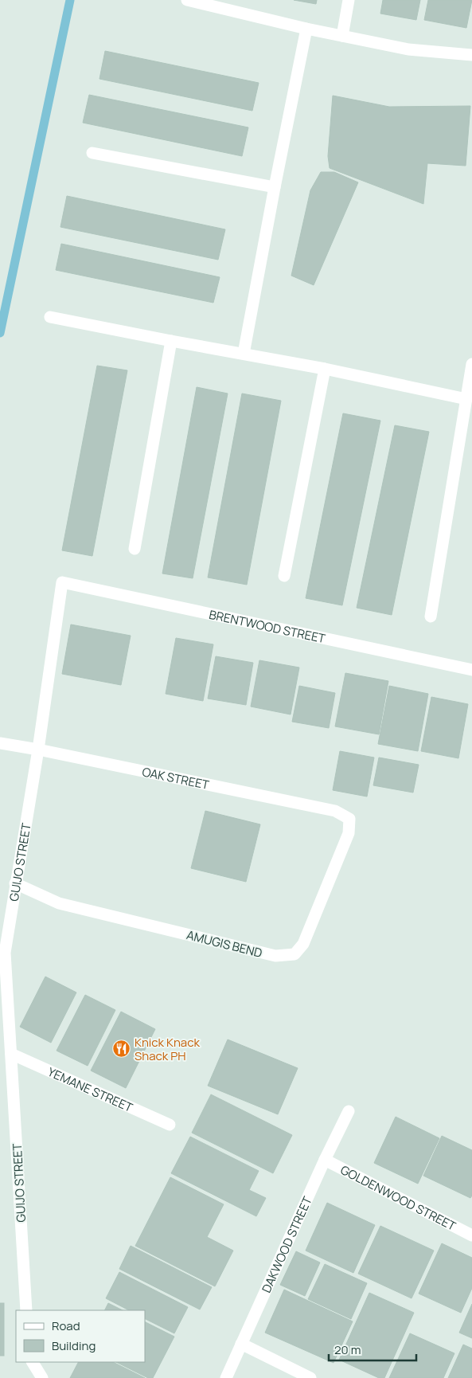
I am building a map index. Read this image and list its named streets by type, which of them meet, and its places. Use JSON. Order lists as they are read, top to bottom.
{
  "streets": {
    "street": [
      "BRENTWOOD STREET",
      "OAK STREET",
      "GUIJO STREET",
      "AMUGIS BEND",
      "YEMANE STREET",
      "GOLDENWOOD STREET",
      "DAKWOOD STREET"
    ]
  },
  "crossings": [
    ["BRENTWOOD STREET", "GUIJO STREET"],
    ["OAK STREET", "GUIJO STREET"],
    ["OAK STREET", "AMUGIS BEND"],
    ["GUIJO STREET", "AMUGIS BEND"],
    ["GUIJO STREET", "YEMANE STREET"],
    ["GOLDENWOOD STREET", "DAKWOOD STREET"]
  ],
  "places": {
    "restaurant": ["Knick Knack Shack PH"]
  },
  "legend": ["Road", "Building"],
  "scale_bar": "20 m"
}
